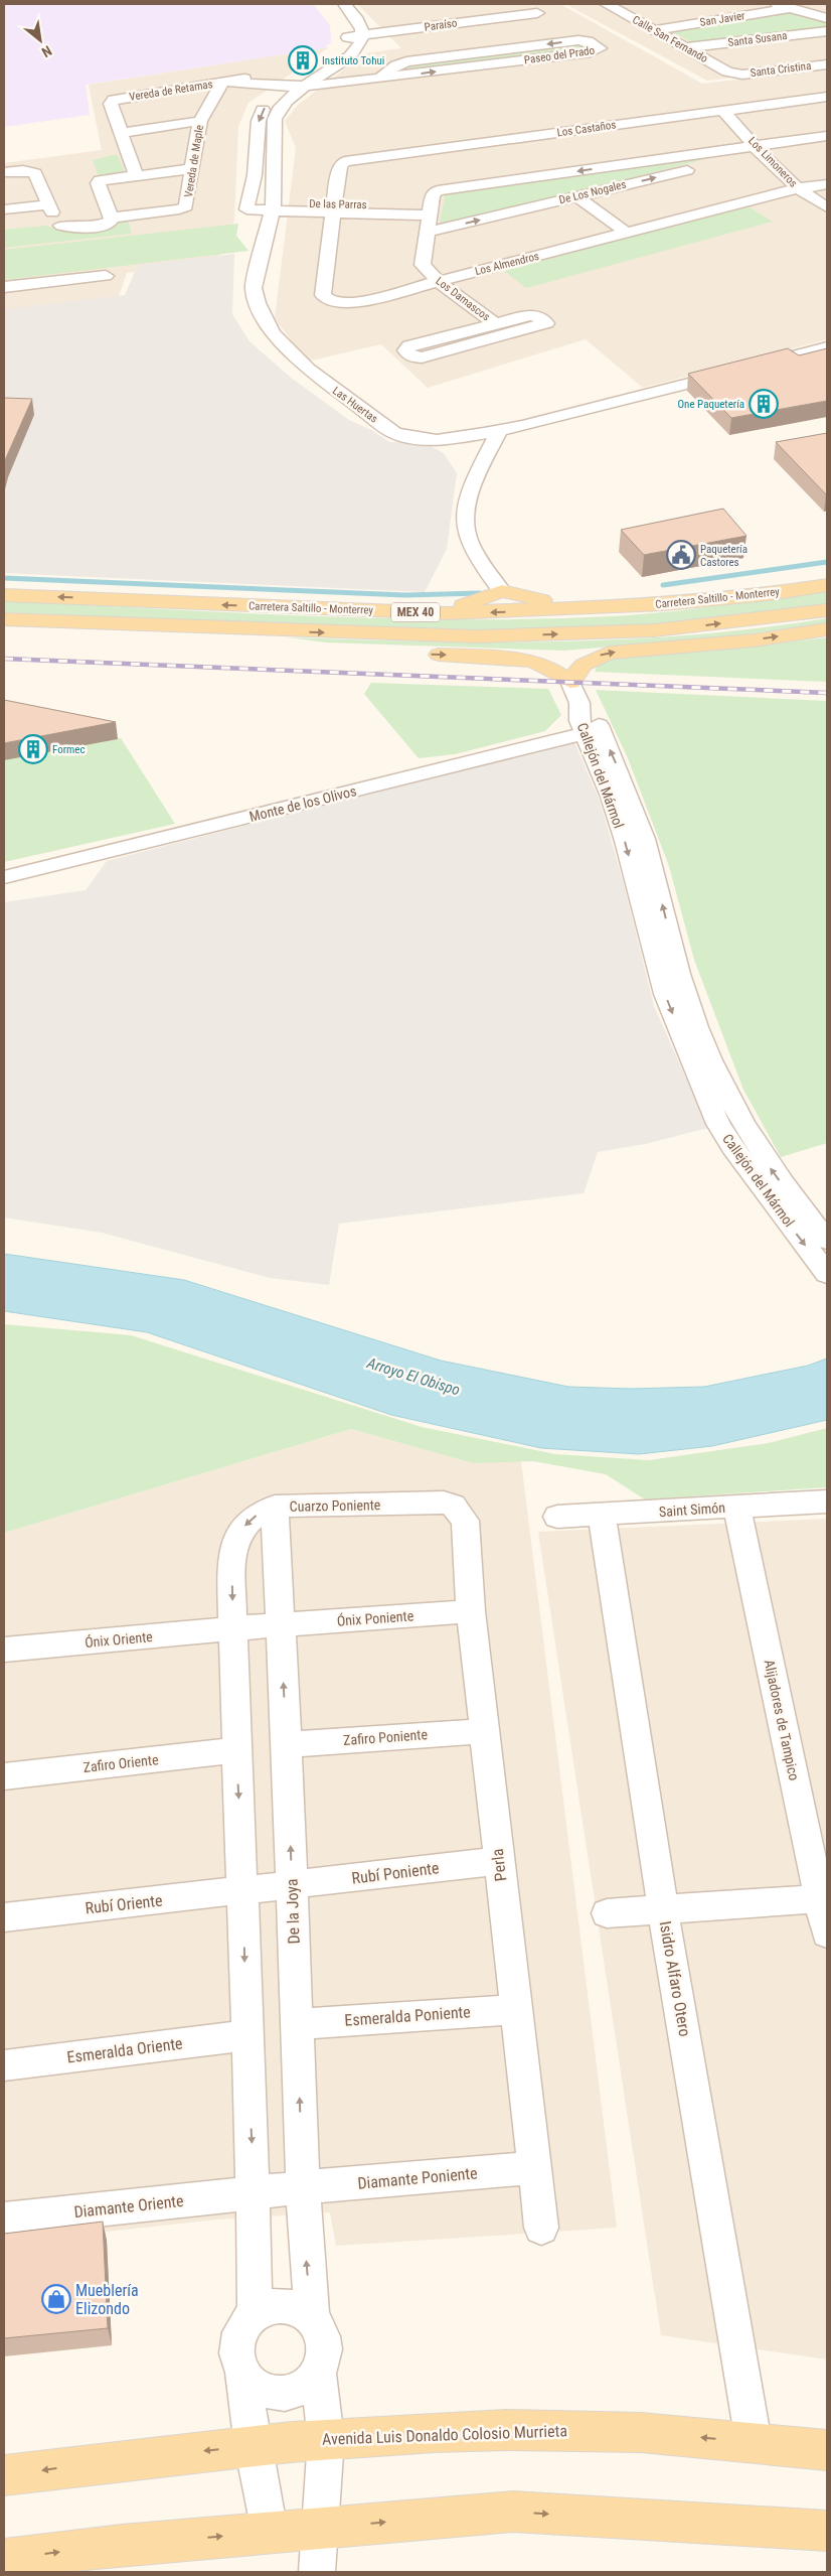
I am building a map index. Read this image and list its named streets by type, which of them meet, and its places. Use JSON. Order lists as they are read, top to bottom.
{
  "streets": {
    "main road": ["Carretera Saltillo - Monterrey", "MEX 40", "Avenida Luis Donaldo Colosio Murrieta"],
    "street": [
      "San Javier",
      "Paraíso",
      "Calle San Fernando",
      "Santa Susana",
      "Paseo del Prado",
      "Santa Cristina",
      "Vereda de Retamas",
      "Los Castaños",
      "Vereda de Maple",
      "Los Limoneros",
      "De Los Nogales",
      "De las Parras",
      "Los Almendros",
      "Los Damascos",
      "Las Huertas",
      "Callejón del Mármol",
      "Monte de los Olivos",
      "Cuarzo Poniente",
      "Saint Simón",
      "Ónix Poniente",
      "Ónix Oriente",
      "Alijadores de Tampico",
      "Zafiro Poniente",
      "Zafiro Oriente",
      "Perla",
      "Rubí Poniente",
      "Rubí Oriente",
      "De la Joya",
      "Isidro Alfaro Otero",
      "Esmeralda Poniente",
      "Esmeralda Oriente",
      "Diamante Poniente",
      "Diamante Oriente"
    ]
  },
  "crossings": [
    ["San Javier", "Calle San Fernando"],
    ["Paraíso", "Las Huertas"],
    ["Calle San Fernando", "Santa Susana"],
    ["Calle San Fernando", "Santa Cristina"],
    ["Paseo del Prado", "Vereda de Retamas"],
    ["Paseo del Prado", "De las Parras"],
    ["Paseo del Prado", "Las Huertas"],
    ["Vereda de Retamas", "Vereda de Maple"],
    ["Vereda de Retamas", "De las Parras"],
    ["Los Castaños", "Los Limoneros"],
    ["Los Castaños", "Los Almendros"],
    ["Los Limoneros", "De Los Nogales"],
    ["Los Limoneros", "Los Almendros"],
    ["De Los Nogales", "Los Damascos"],
    ["De las Parras", "Los Almendros"],
    ["De las Parras", "Los Damascos"],
    ["De las Parras", "Las Huertas"],
    ["Los Almendros", "Los Damascos"],
    ["Callejón del Mármol", "Monte de los Olivos"],
    ["Cuarzo Poniente", "Ónix Poniente"],
    ["Cuarzo Poniente", "Ónix Oriente"],
    ["Cuarzo Poniente", "Perla"],
    ["Cuarzo Poniente", "De la Joya"],
    ["Saint Simón", "Alijadores de Tampico"],
    ["Saint Simón", "Isidro Alfaro Otero"],
    ["Ónix Poniente", "Ónix Oriente"],
    ["Ónix Poniente", "Perla"],
    ["Ónix Poniente", "De la Joya"],
    ["Zafiro Poniente", "Perla"],
    ["Zafiro Poniente", "De la Joya"],
    ["Perla", "Rubí Poniente"],
    ["Perla", "Esmeralda Poniente"],
    ["Perla", "Diamante Poniente"],
    ["Rubí Poniente", "Rubí Oriente"],
    ["Rubí Poniente", "De la Joya"],
    ["De la Joya", "Esmeralda Poniente"],
    ["De la Joya", "Diamante Poniente"],
    ["De la Joya", "Avenida Luis Donaldo Colosio Murrieta"],
    ["Isidro Alfaro Otero", "Avenida Luis Donaldo Colosio Murrieta"],
    ["Diamante Poniente", "Diamante Oriente"]
  ],
  "one_way": ["Cuarzo Poniente"],
  "water": ["Arroyo El Obispo"],
  "places": {
    "building": ["Instituto Tohui", "One Paquetería", "Formec"],
    "public building": ["Paquetería Castores"],
    "shop": ["Mueblería Elizondo"]
  },
  "north": "bottom right"
}
